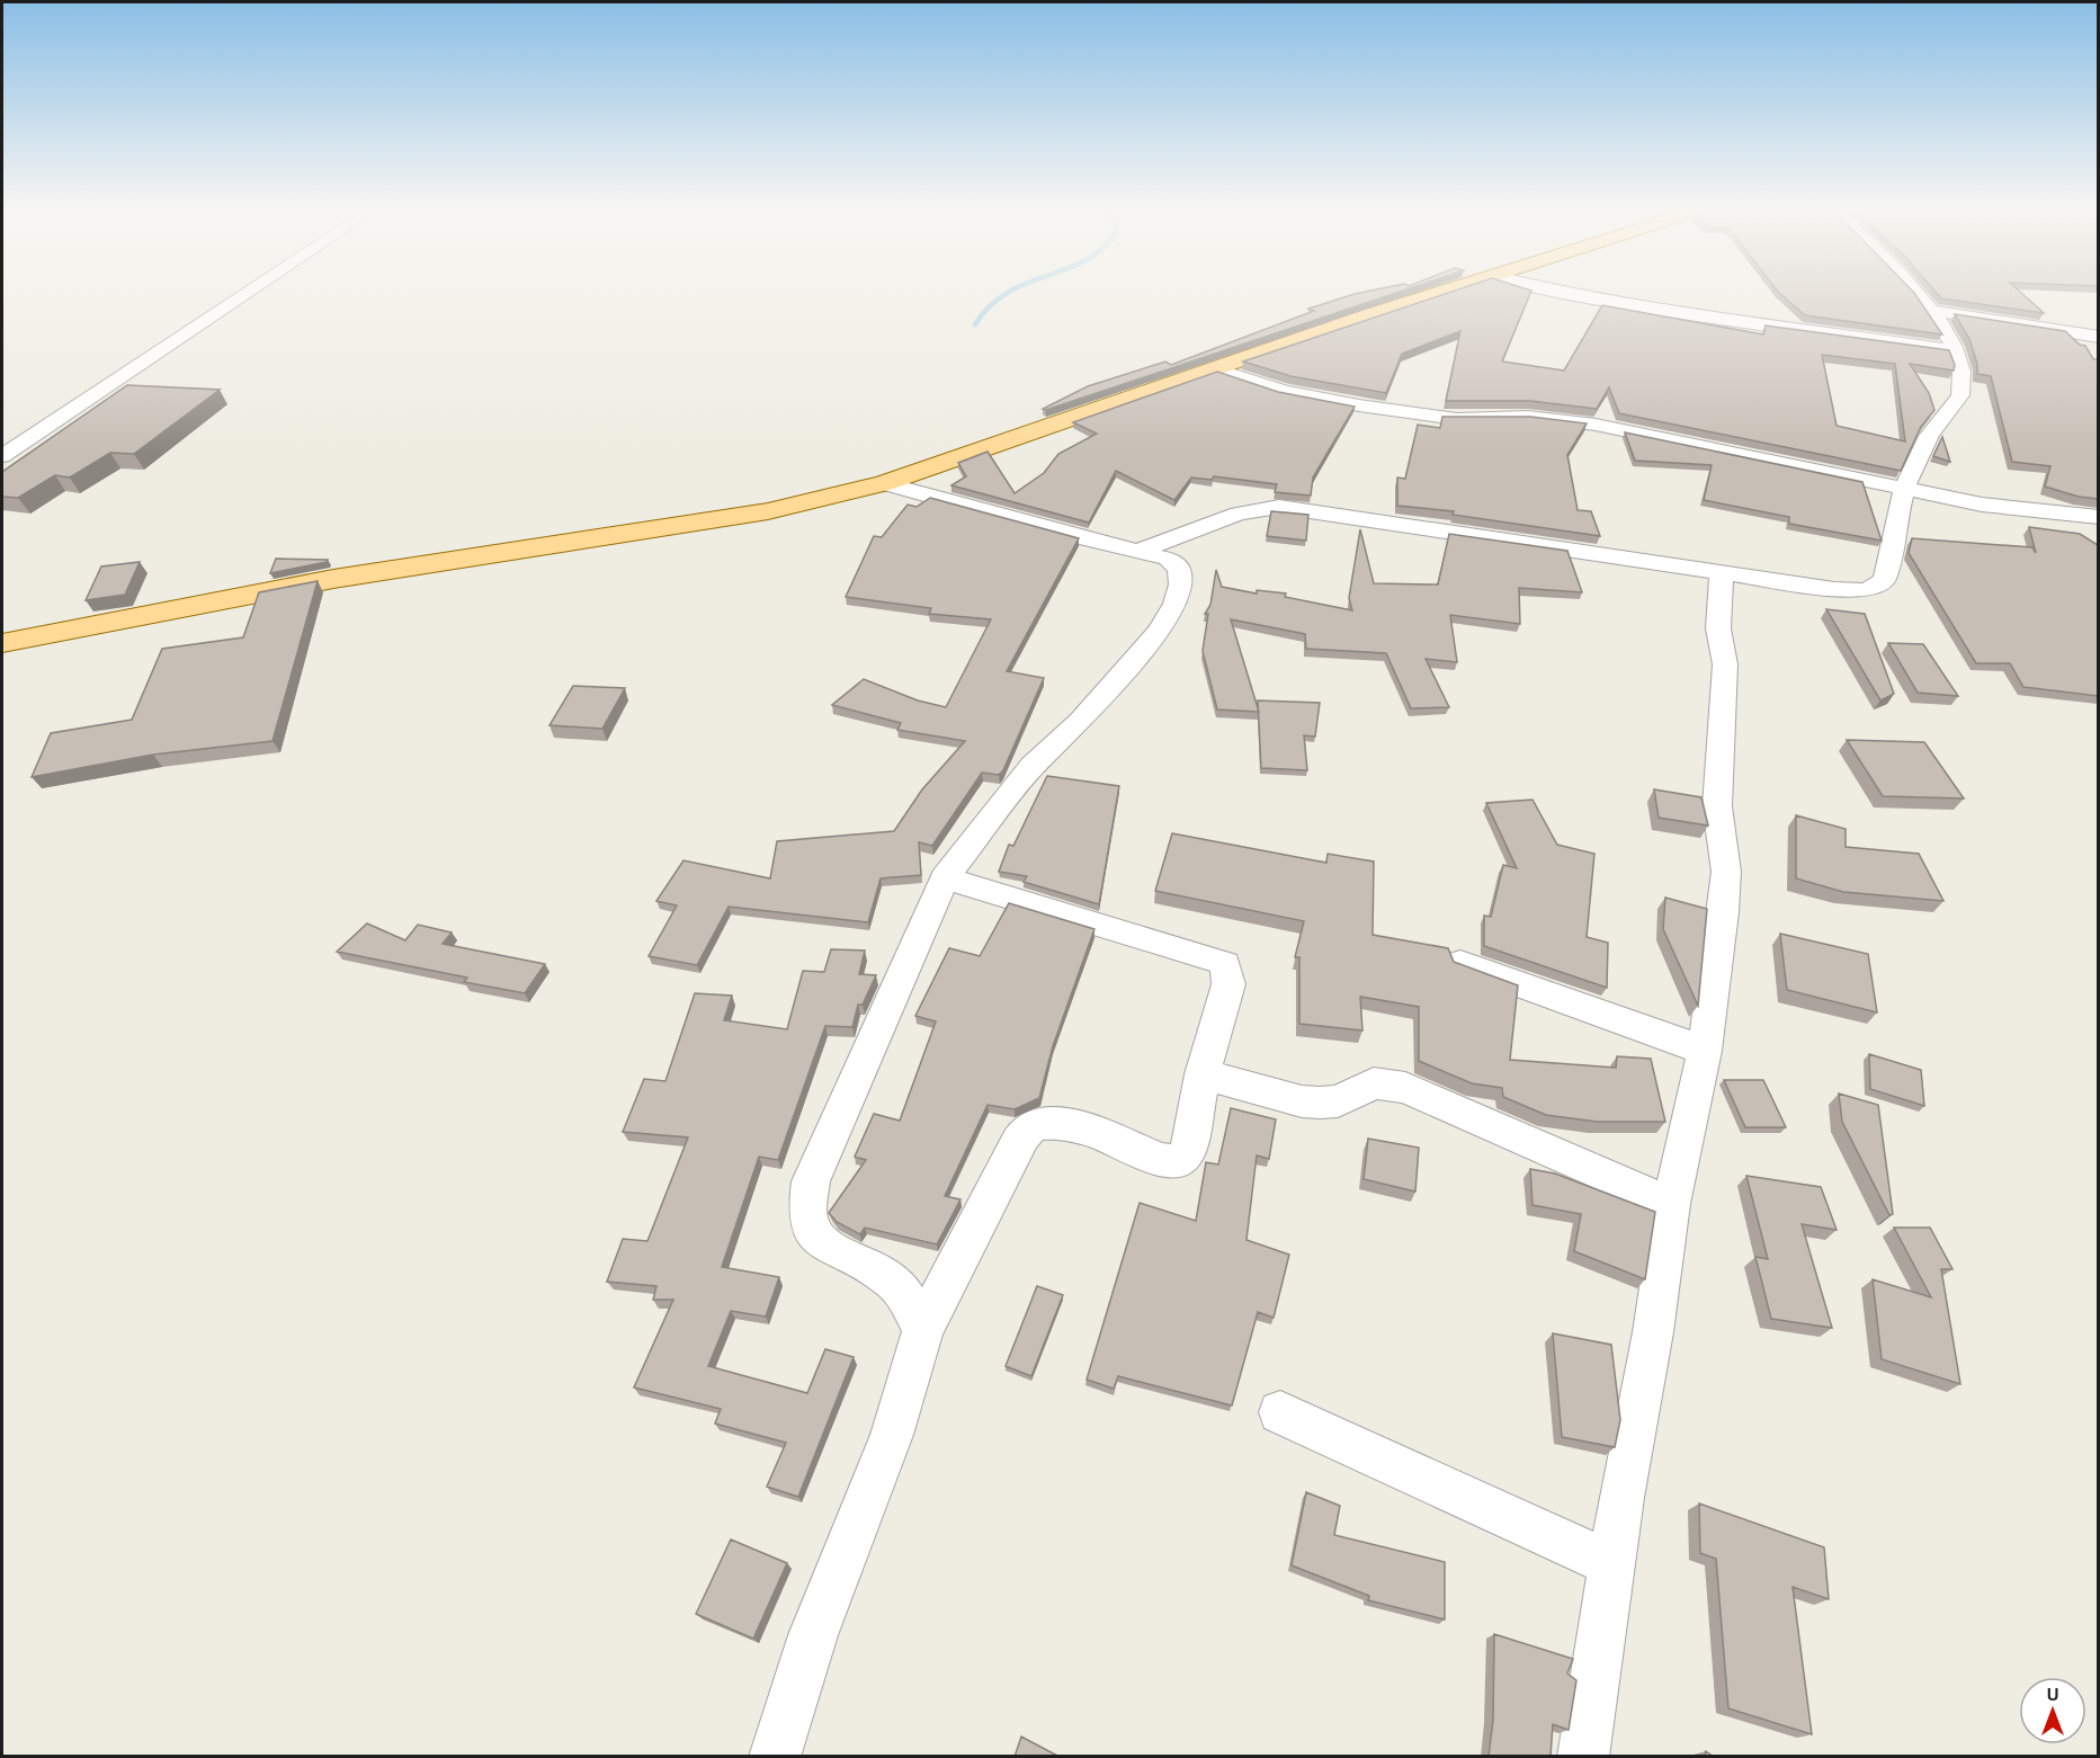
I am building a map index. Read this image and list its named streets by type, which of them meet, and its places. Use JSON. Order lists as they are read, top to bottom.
{
  "north": "top"
}
